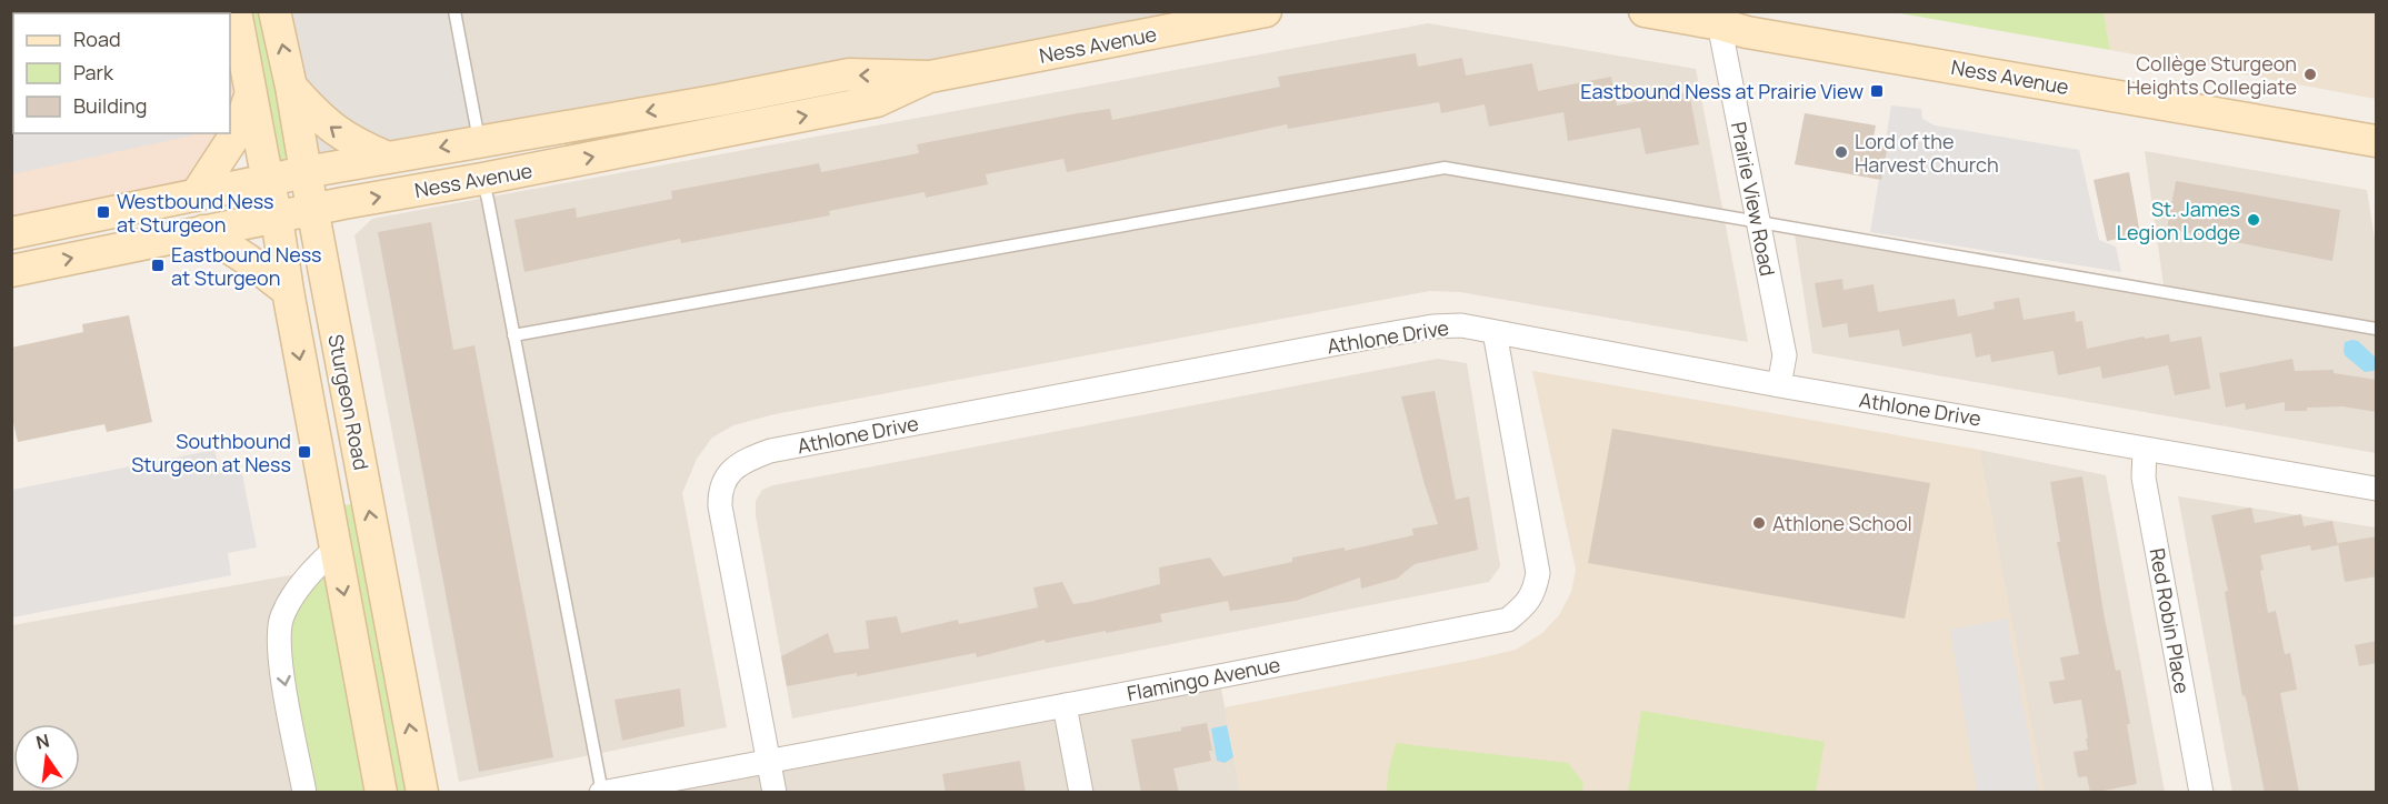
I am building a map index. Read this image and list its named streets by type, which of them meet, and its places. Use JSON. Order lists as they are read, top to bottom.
{
  "streets": {
    "main road": ["Ness Avenue", "Sturgeon Road"],
    "street": [
      "Prairie View Road",
      "Athlone Drive",
      "Red Robin Place",
      "Flamingo Avenue"
    ]
  },
  "crossings": [
    ["Ness Avenue", "Prairie View Road"],
    ["Ness Avenue", "Sturgeon Road"],
    ["Prairie View Road", "Athlone Drive"],
    ["Athlone Drive", "Red Robin Place"],
    ["Athlone Drive", "Flamingo Avenue"]
  ],
  "places": {
    "other": [
      "Collège Sturgeon Heights Collegiate",
      "Lord of the Harvest Church",
      "St. James Legion Lodge",
      "Athlone School"
    ],
    "transit": [
      "Eastbound Ness at Prairie View",
      "Westbound Ness at Sturgeon",
      "Eastbound Ness at Sturgeon",
      "Southbound Sturgeon at Ness"
    ]
  },
  "legend": ["Road", "Park", "Building"],
  "north": "top"
}
